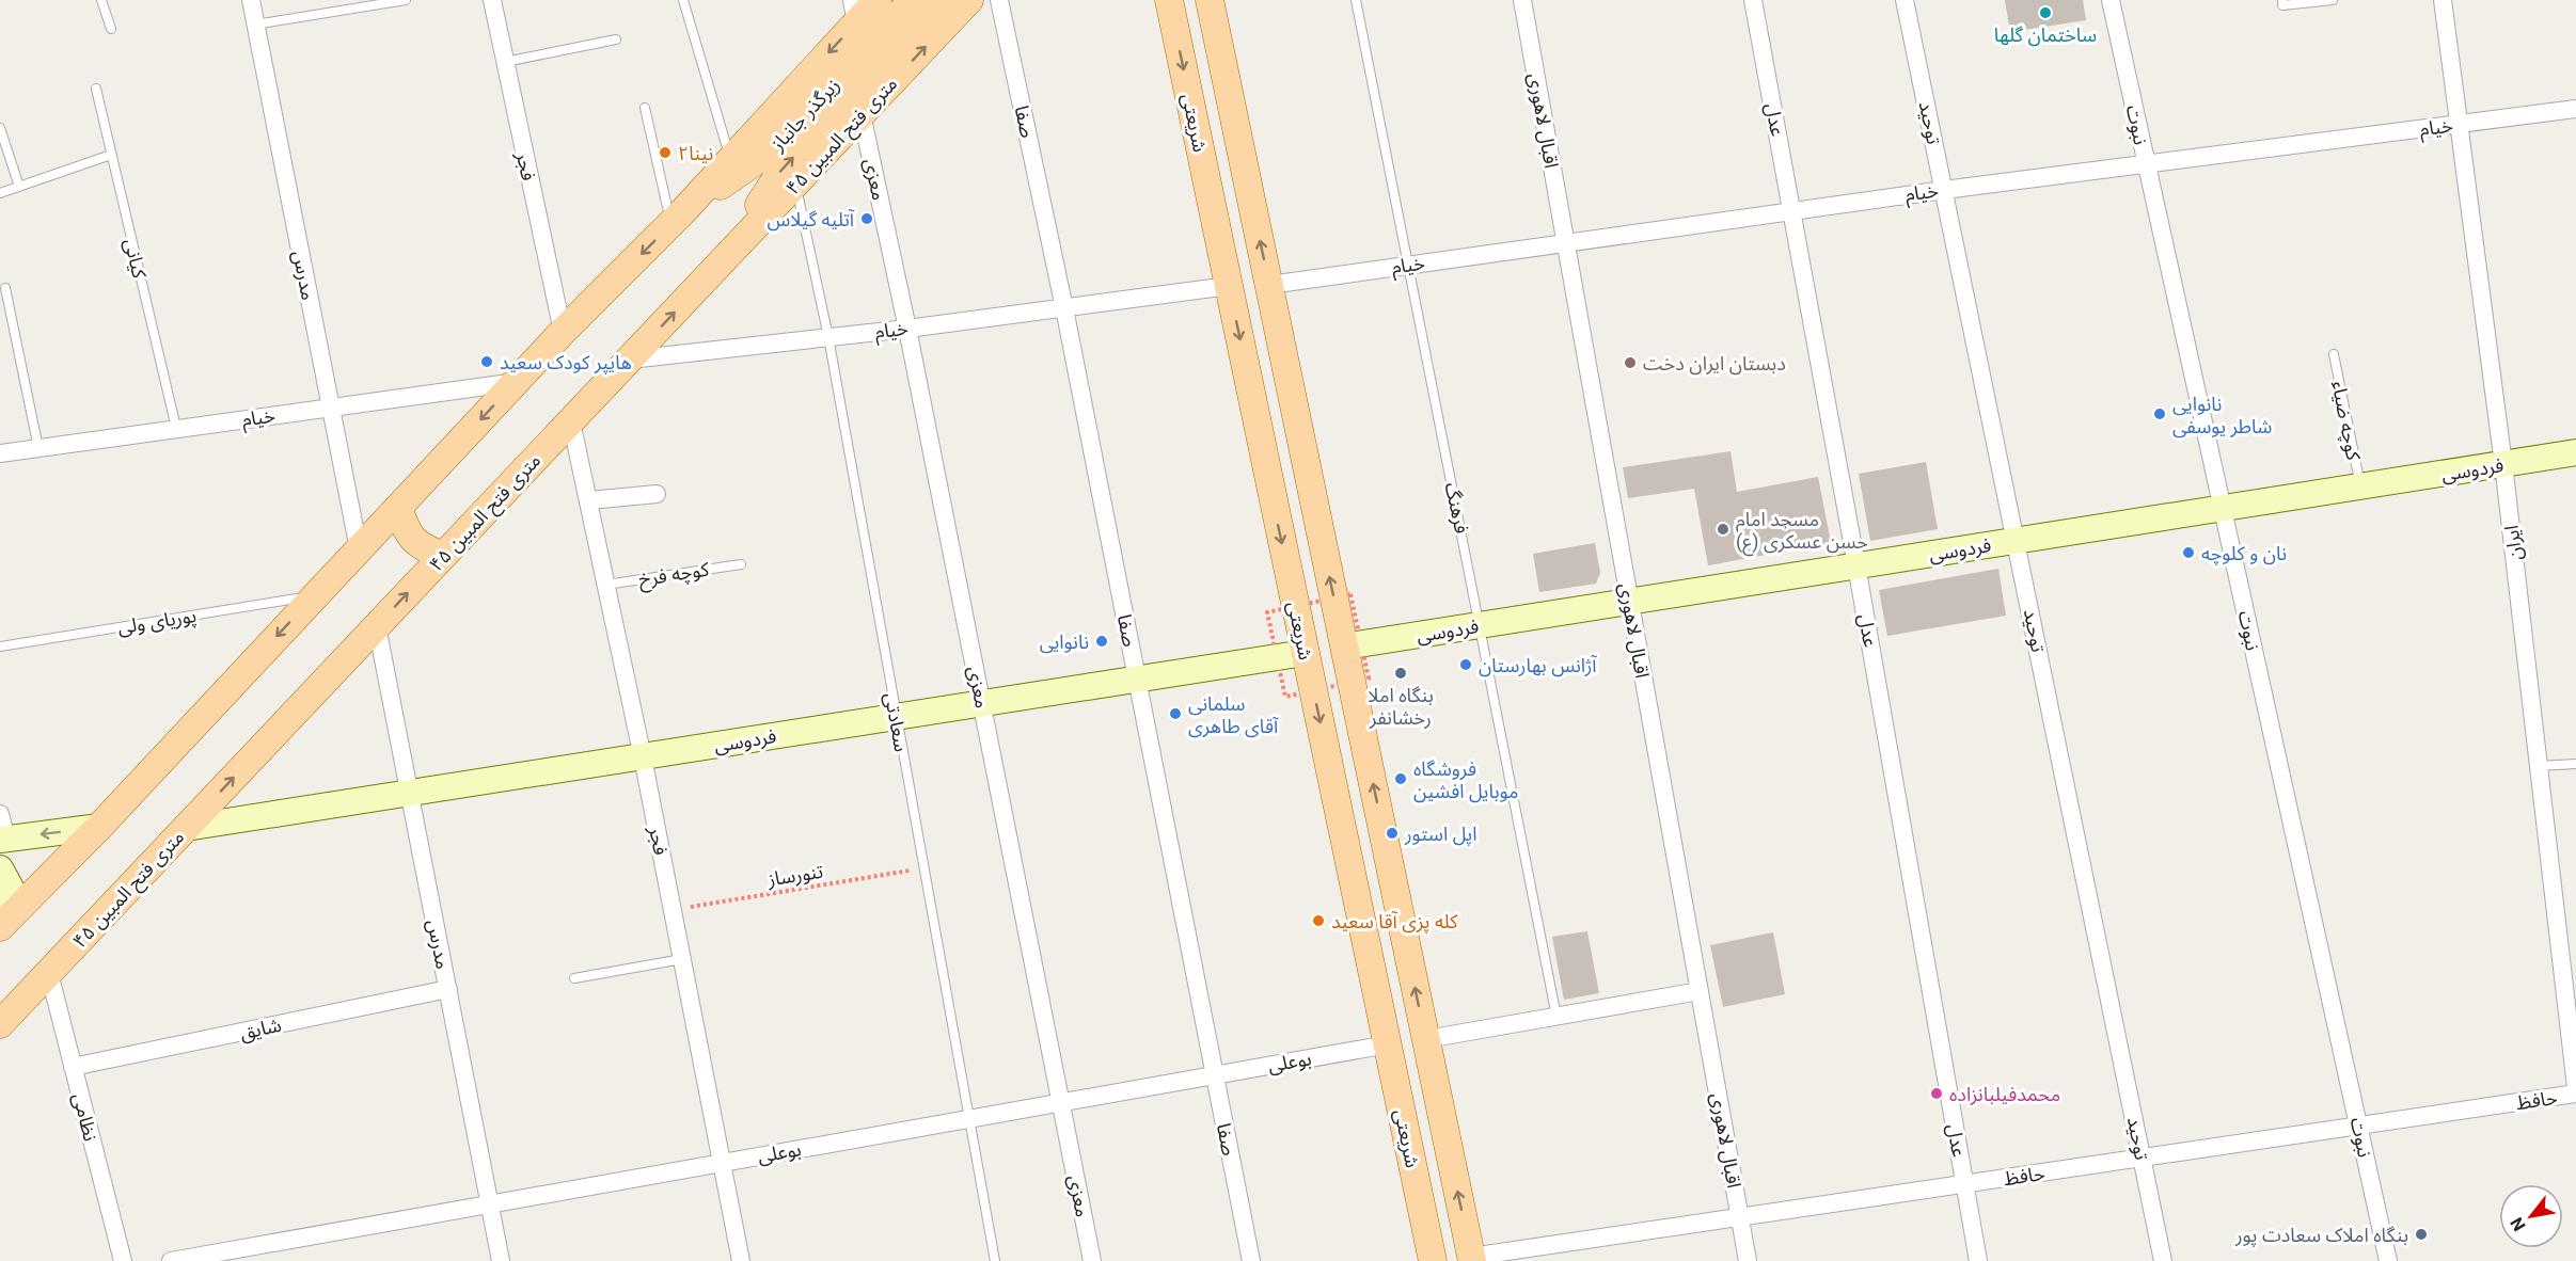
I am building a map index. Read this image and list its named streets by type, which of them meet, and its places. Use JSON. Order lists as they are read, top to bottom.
{
  "streets": {
    "main road": [
      "زیرگذر جانباز",
      "شریعتی",
      "۴۵ متری فتح المبین",
      "فردوسی"
    ],
    "street": [
      "عدل",
      "اقبال لاهوری",
      "صفا",
      "توحید",
      "نبوت",
      "خیام",
      "فجر",
      "معزی",
      "مدرس",
      "ایران",
      "شایق",
      "بوعلی",
      "حافظ",
      "نظامی"
    ],
    "lane": [
      "کیانی",
      "کوچه ضیاء",
      "فرهنگ",
      "کوچه فرخ",
      "پوریای ولی",
      "سعادتی"
    ],
    "path": ["تنورساز"]
  },
  "crossings": [
    ["زیرگذر جانباز", "۴۵ متری فتح المبین"],
    ["عدل", "خیام"],
    ["عدل", "فردوسی"],
    ["عدل", "حافظ"],
    ["اقبال لاهوری", "خیام"],
    ["اقبال لاهوری", "فردوسی"],
    ["اقبال لاهوری", "حافظ"],
    ["صفا", "خیام"],
    ["صفا", "فردوسی"],
    ["صفا", "بوعلی"],
    ["شریعتی", "خیام"],
    ["شریعتی", "فردوسی"],
    ["شریعتی", "بوعلی"],
    ["شریعتی", "حافظ"],
    ["توحید", "خیام"],
    ["توحید", "فردوسی"],
    ["توحید", "حافظ"],
    ["نبوت", "خیام"],
    ["نبوت", "فردوسی"],
    ["نبوت", "حافظ"],
    ["خیام", "۴۵ متری فتح المبین"],
    ["خیام", "معزی"],
    ["خیام", "کیانی"],
    ["خیام", "مدرس"],
    ["خیام", "فرهنگ"],
    ["خیام", "ایران"],
    ["خیام", "سعادتی"],
    ["۴۵ متری فتح المبین", "فجر"],
    ["۴۵ متری فتح المبین", "معزی"],
    ["۴۵ متری فتح المبین", "مدرس"],
    ["۴۵ متری فتح المبین", "فردوسی"],
    ["۴۵ متری فتح المبین", "سعادتی"],
    ["۴۵ متری فتح المبین", "نظامی"],
    ["فجر", "فردوسی"],
    ["فجر", "کوچه فرخ"],
    ["فجر", "تنورساز"],
    ["فجر", "بوعلی"],
    ["معزی", "فردوسی"],
    ["معزی", "بوعلی"],
    ["مدرس", "فردوسی"],
    ["مدرس", "شایق"],
    ["مدرس", "بوعلی"],
    ["کوچه ضیاء", "فردوسی"],
    ["فردوسی", "فرهنگ"],
    ["فردوسی", "ایران"],
    ["فردوسی", "سعادتی"],
    ["سعادتی", "تنورساز"],
    ["سعادتی", "بوعلی"],
    ["شایق", "نظامی"]
  ],
  "places": [
    "ساختمان گلها",
    "نینا۲",
    "آتلیه گیلاس",
    "هایپر کودک سعید",
    "دبستان ایران دخت",
    "نانوایی شاطر یوسفی",
    "مسجد امام حسن عسکری (ع)",
    "نان و کلوچه",
    "نانوایی",
    "آژانس بهارستان",
    "بنگاه املا رخشانفر",
    "سلمانی آقای طاهری",
    "فروشگاه موبایل افشین",
    "اپل استور",
    "کله پزی آقا سعید",
    "محمدفيلبانزاده",
    "بنگاه املاک سعادت پور"
  ],
  "north": "bottom left"
}
